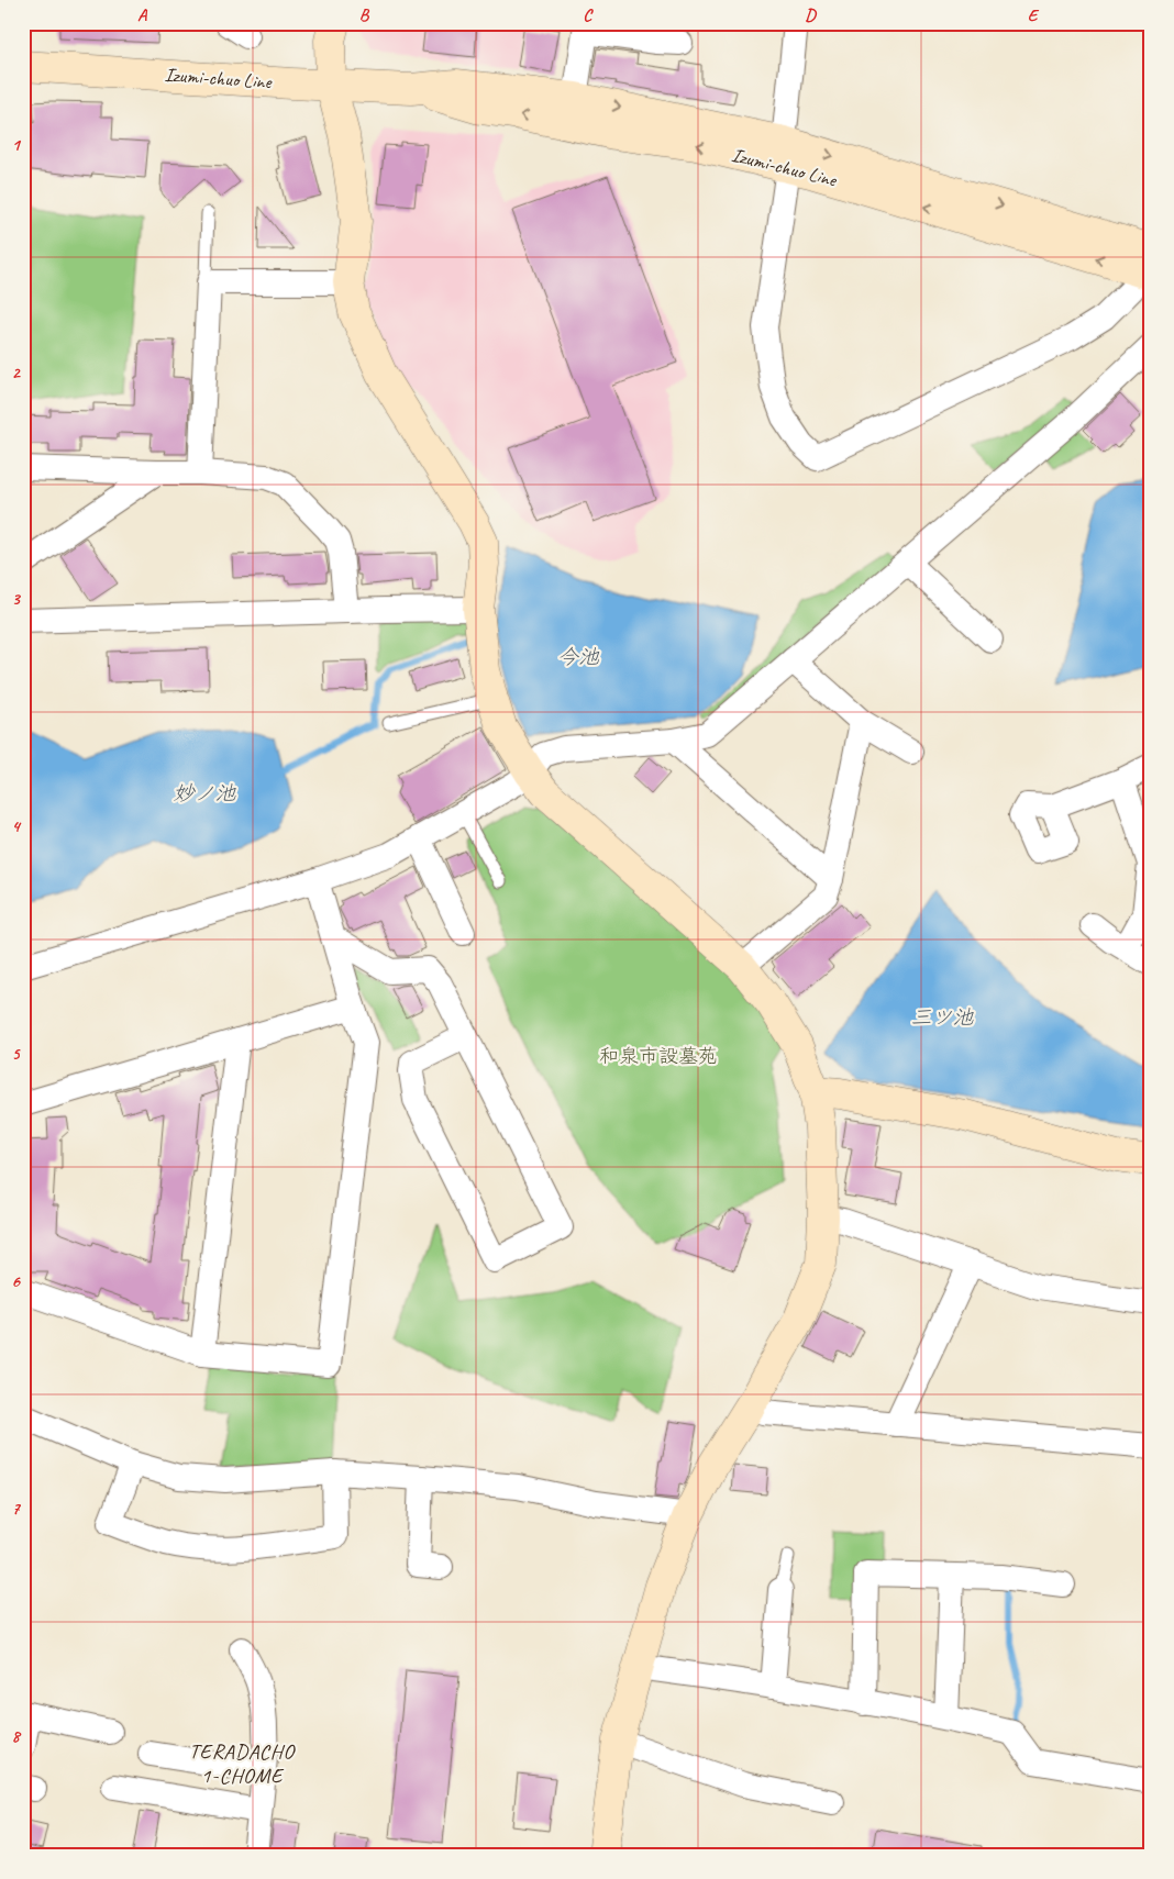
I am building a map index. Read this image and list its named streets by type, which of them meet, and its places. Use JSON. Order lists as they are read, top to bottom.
{
  "streets": {
    "street": ["Izumi-chuo Line"]
  },
  "districts": ["TERADACHO 1-CHOME"],
  "water": ["今池", "妙ノ池", "三ツ池"],
  "parks": ["和泉市設墓苑"],
  "grid": {
    "columns": [
      "A",
      "B",
      "C",
      "D",
      "E"
    ],
    "rows": [
      "1",
      "2",
      "3",
      "4",
      "5",
      "6",
      "7",
      "8"
    ]
  }
}
